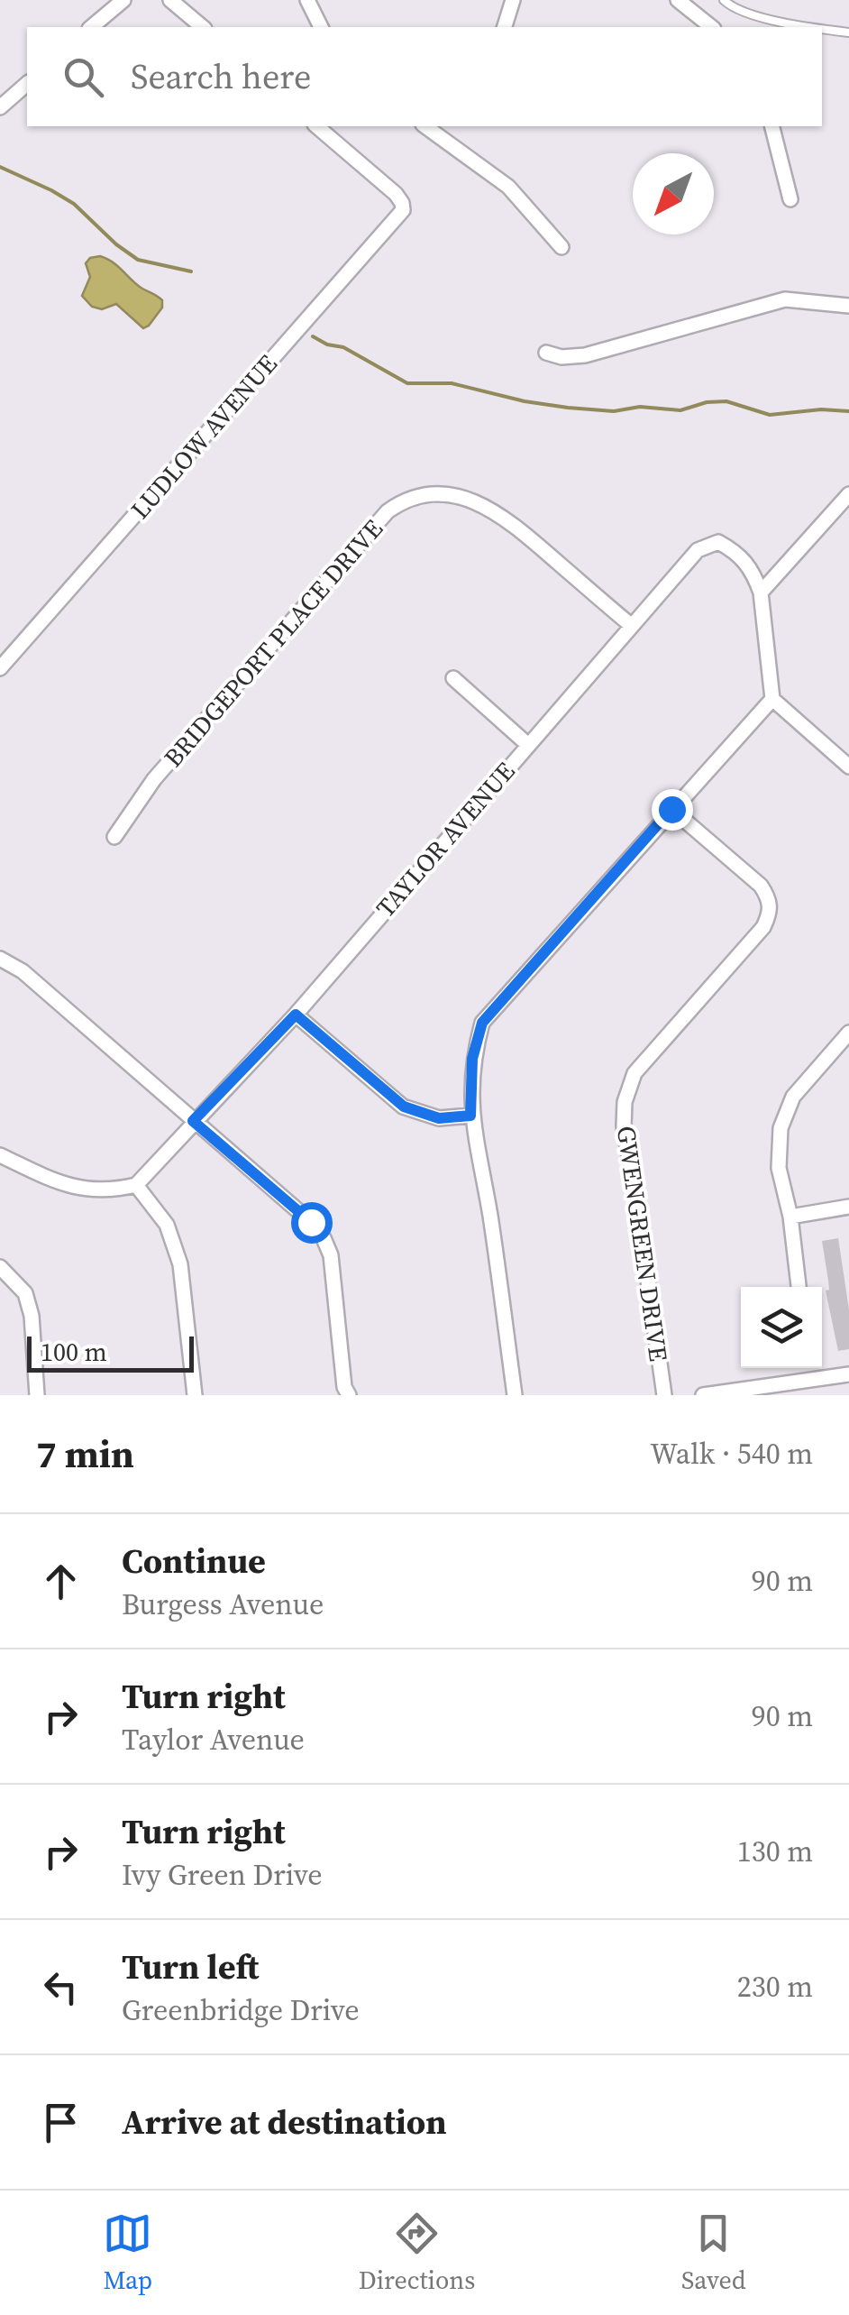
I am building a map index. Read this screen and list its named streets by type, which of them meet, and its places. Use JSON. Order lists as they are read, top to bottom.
{
  "streets": {
    "street": [
      "LUDLOW AVENUE",
      "BRIDGEPORT PLACE DRIVE",
      "TAYLOR AVENUE",
      "GWENGREEN DRIVE"
    ]
  },
  "crossings": [
    ["BRIDGEPORT PLACE DRIVE", "TAYLOR AVENUE"]
  ],
  "scale_bar": "100 m",
  "north": "bottom left",
  "page": {
    "search": "Search here",
    "scale": "100 m",
    "heading": ["7 min", "Walk · 540 m"],
    "list": [
      ["Continue", "Burgess Avenue", "90 m"],
      ["Turn right", "Taylor Avenue", "90 m"],
      ["Turn right", "Ivy Green Drive", "130 m"],
      ["Turn left", "Greenbridge Drive", "230 m"],
      "Arrive at destination"
    ],
    "nav": ["Map", "Directions", "Saved"]
  }
}
